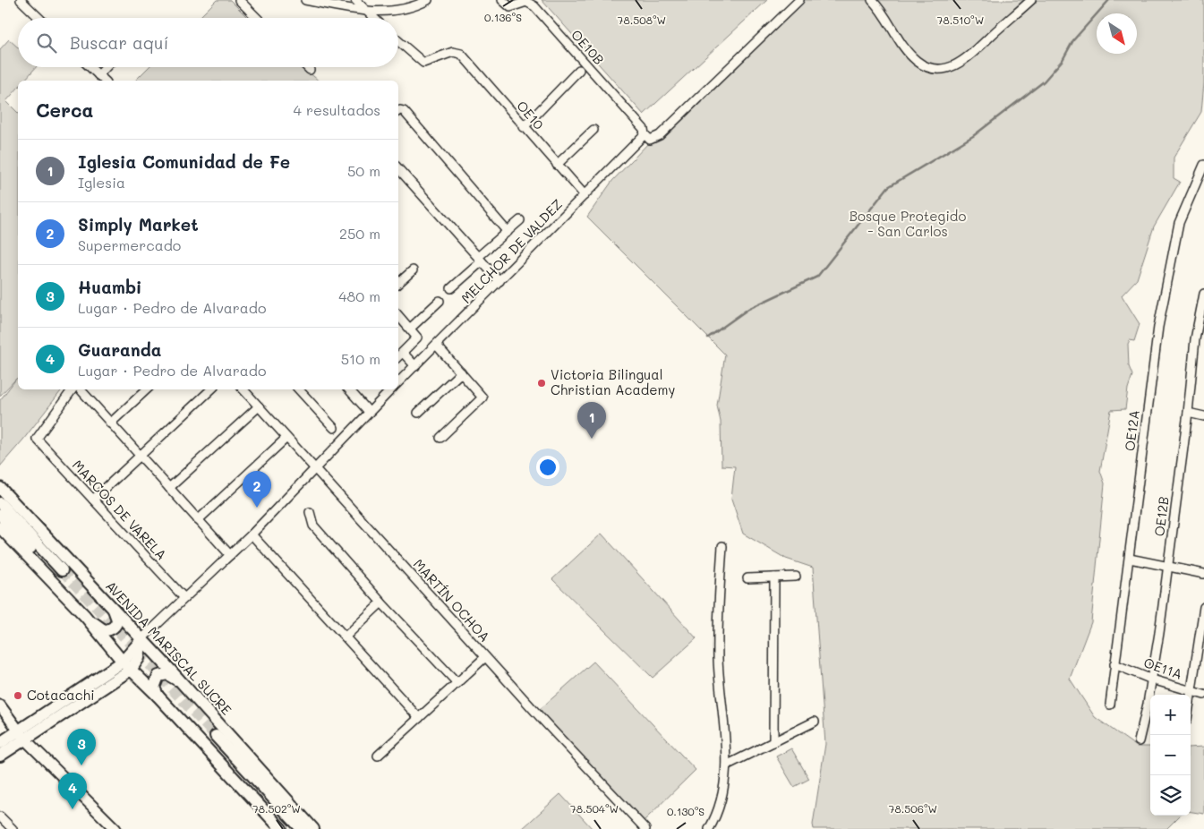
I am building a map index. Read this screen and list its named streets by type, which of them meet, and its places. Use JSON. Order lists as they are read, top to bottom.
{
  "streets": {
    "main road": ["AVENIDA MARISCAL SUCRE"],
    "street": [
      "OE10B",
      "OE10",
      "MELCHOR DE VALDEZ",
      "OE12A",
      "MARCOS DE VARELA",
      "OE12B",
      "MARTÍN OCHOA",
      "OE11A"
    ]
  },
  "crossings": [
    ["OE10B", "MELCHOR DE VALDEZ"],
    ["OE10", "MELCHOR DE VALDEZ"],
    ["MELCHOR DE VALDEZ", "MARCOS DE VARELA"],
    ["MELCHOR DE VALDEZ", "MARTÍN OCHOA"],
    ["MELCHOR DE VALDEZ", "AVENIDA MARISCAL SUCRE"],
    ["OE12A", "OE11A"],
    ["OE12B", "OE11A"]
  ],
  "parks": ["Bosque Protegido - San Carlos"],
  "places": ["Victoria Bilingual Christian Academy", "Cotacachi"],
  "north": "bottom right",
  "page": {
    "search": "Buscar aquí",
    "heading": ["Cerca", "4 resultados"],
    "list": [
      {
        "mark": "1",
        "name": "Iglesia Comunidad de Fe",
        "note": "Iglesia",
        "value": "50 m"
      },
      {
        "mark": "2",
        "name": "Simply Market",
        "note": "Supermercado",
        "value": "250 m"
      },
      {
        "mark": "3",
        "name": "Huambi",
        "note": "Lugar · Pedro de Alvarado",
        "value": "480 m"
      },
      {
        "mark": "4",
        "name": "Guaranda",
        "note": "Lugar · Pedro de Alvarado",
        "value": "510 m"
      }
    ],
    "pins": [
      "1",
      "2",
      "3",
      "4"
    ],
    "map_buttons": ["+", "−"]
  },
  "coordinates": [
    "0.136°S",
    "78.508°W",
    "78.510°W",
    "78.502°W",
    "78.504°W",
    "78.506°W",
    "0.130°S"
  ]
}
